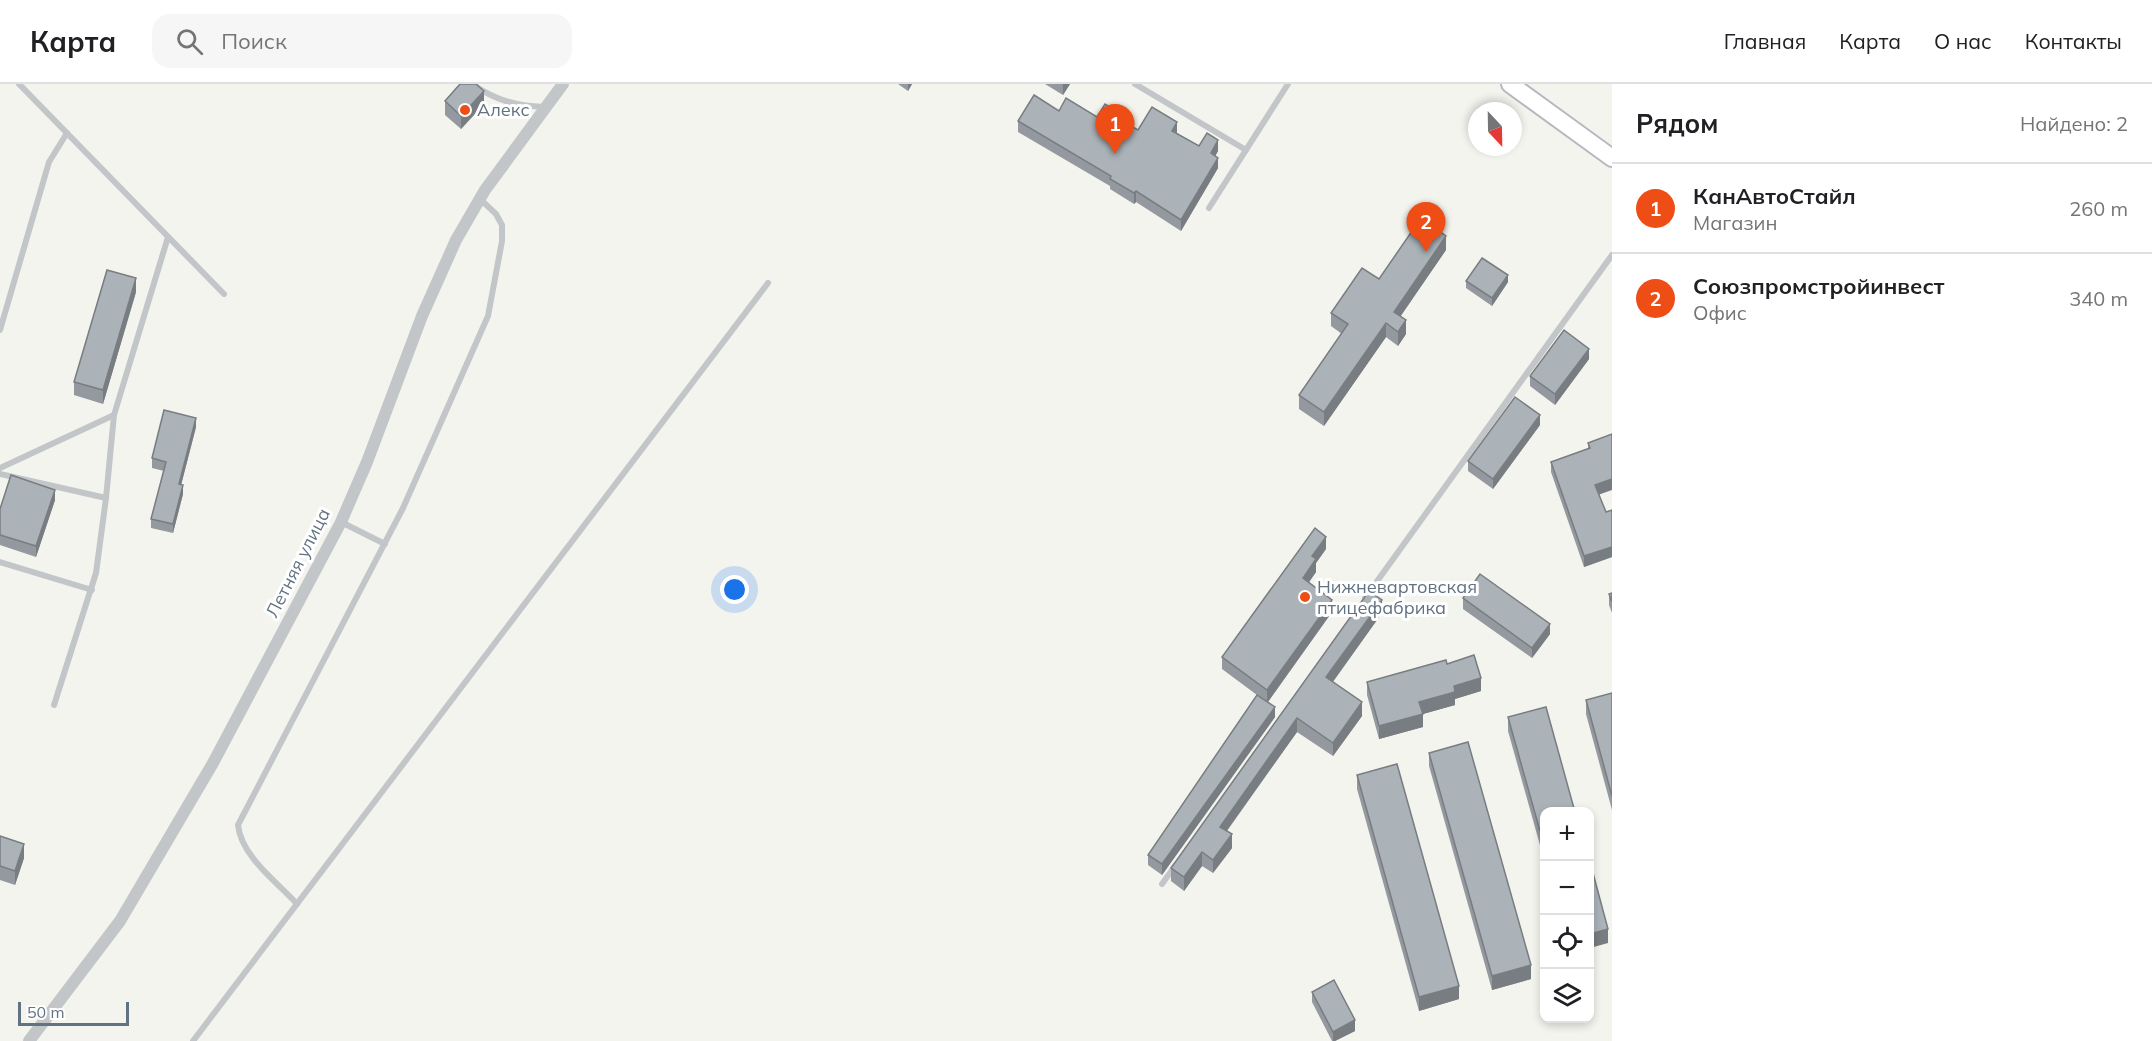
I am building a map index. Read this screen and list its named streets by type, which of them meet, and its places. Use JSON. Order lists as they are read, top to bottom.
{
  "streets": {
    "street": ["Летняя улица"]
  },
  "places": ["Алекс", "Нижневартовская птицефабрика"],
  "scale_bar": "50 m",
  "north": "bottom",
  "page": {
    "header": "Карта",
    "search": "Поиск",
    "nav": [
      "Главная",
      "Карта",
      "О нас",
      "Контакты"
    ],
    "heading": ["Рядом", "Найдено: 2"],
    "pins": ["1", "2"],
    "list": [
      {
        "mark": "1",
        "name": "КанАвтоСтайл",
        "note": "Магазин",
        "value": "260 m"
      },
      {
        "mark": "2",
        "name": "Союзпромстройинвест",
        "note": "Офис",
        "value": "340 m"
      }
    ],
    "map_buttons": ["+", "−"],
    "scale": "50 m"
  }
}
